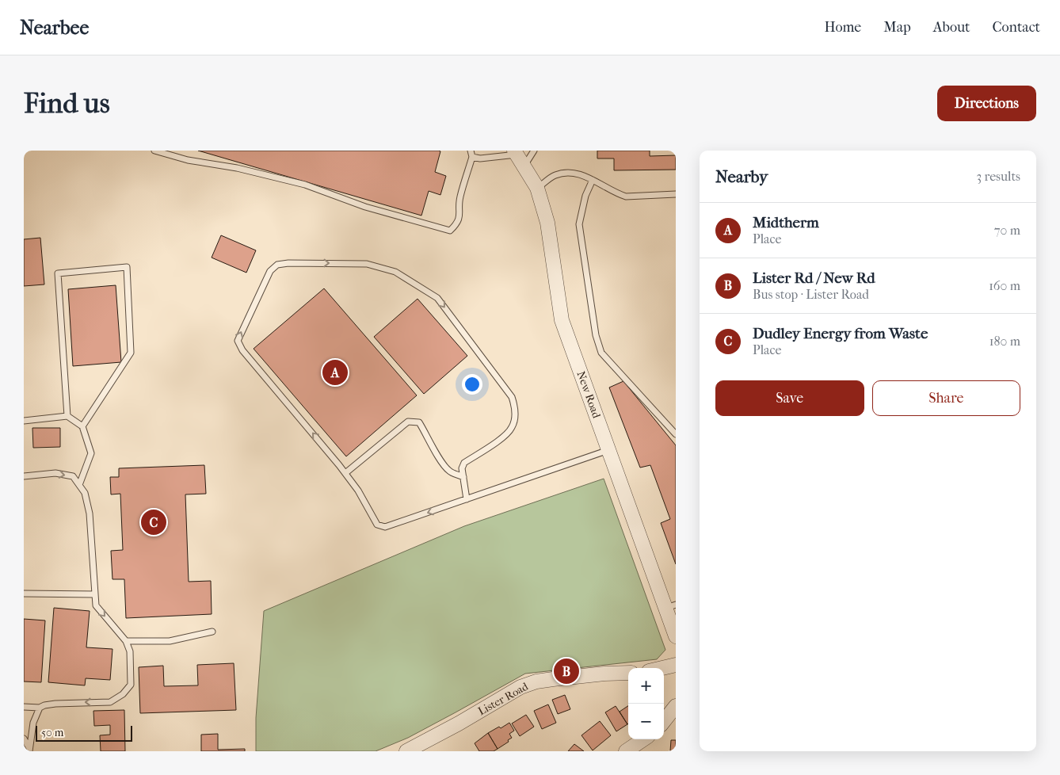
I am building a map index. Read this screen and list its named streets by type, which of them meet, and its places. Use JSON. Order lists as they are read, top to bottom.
{
  "streets": {
    "street": ["New Road", "Lister Road"]
  },
  "scale_bar": "50 m",
  "page": {
    "header": "Nearbee",
    "nav": [
      "Home",
      "Map",
      "About",
      "Contact"
    ],
    "buttons": [
      "Directions",
      ["Save", "Share"]
    ],
    "title": "Find us",
    "heading": ["Nearby", "3 results"],
    "list": [
      {
        "mark": "A",
        "name": "Midtherm",
        "note": "Place",
        "value": "70 m"
      },
      {
        "mark": "B",
        "name": "Lister Rd / New Rd",
        "note": "Bus stop · Lister Road",
        "value": "160 m"
      },
      {
        "mark": "C",
        "name": "Dudley Energy from Waste",
        "note": "Place",
        "value": "180 m"
      }
    ],
    "pins": ["A", "C", "B"],
    "map_buttons": ["+", "−"],
    "scale": "50 m"
  }
}
